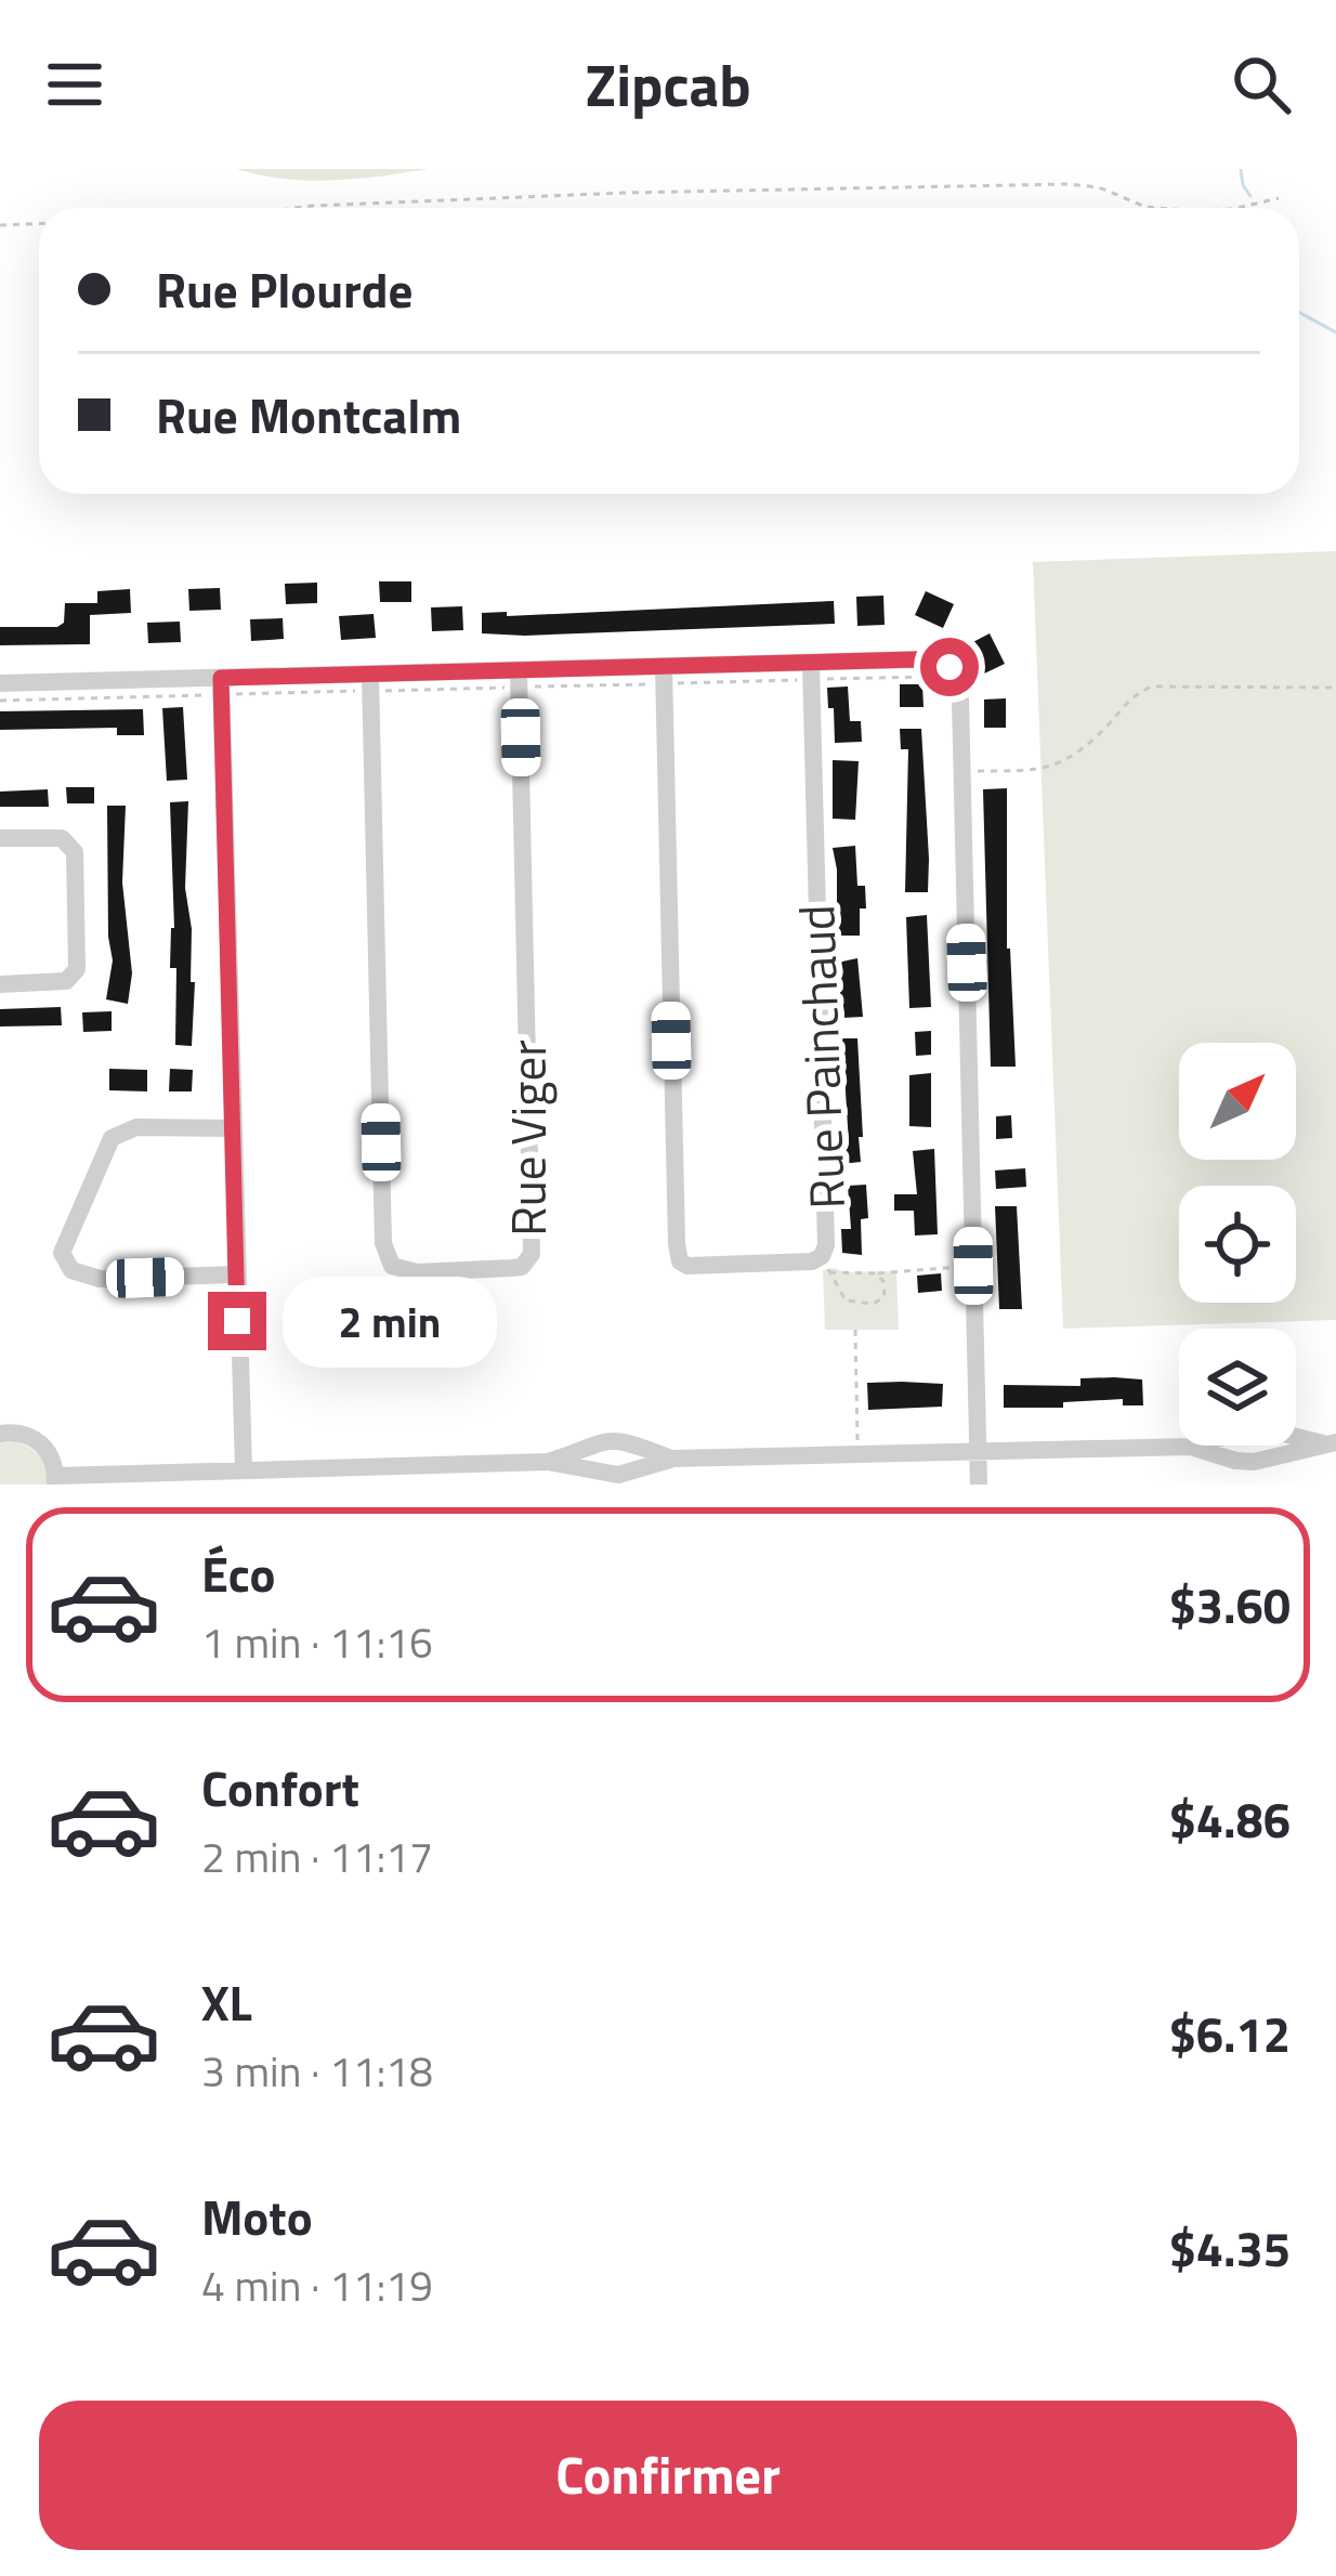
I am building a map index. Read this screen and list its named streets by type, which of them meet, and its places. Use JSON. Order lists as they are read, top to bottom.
{
  "streets": {
    "street": ["Rue Painchaud", "Rue Viger"]
  },
  "north": "top right",
  "page": {
    "header": "Zipcab",
    "banner": ["Rue Plourde", "Rue Montcalm"],
    "bubble": "2 min",
    "list": [
      {
        "name": "Éco",
        "note": "1 min · 11:16",
        "value": "$3.60"
      },
      {
        "name": "Confort",
        "note": "2 min · 11:17",
        "value": "$4.86"
      },
      {
        "name": "XL",
        "note": "3 min · 11:18",
        "value": "$6.12"
      },
      {
        "name": "Moto",
        "note": "4 min · 11:19",
        "value": "$4.35"
      }
    ],
    "buttons": "Confirmer"
  }
}
